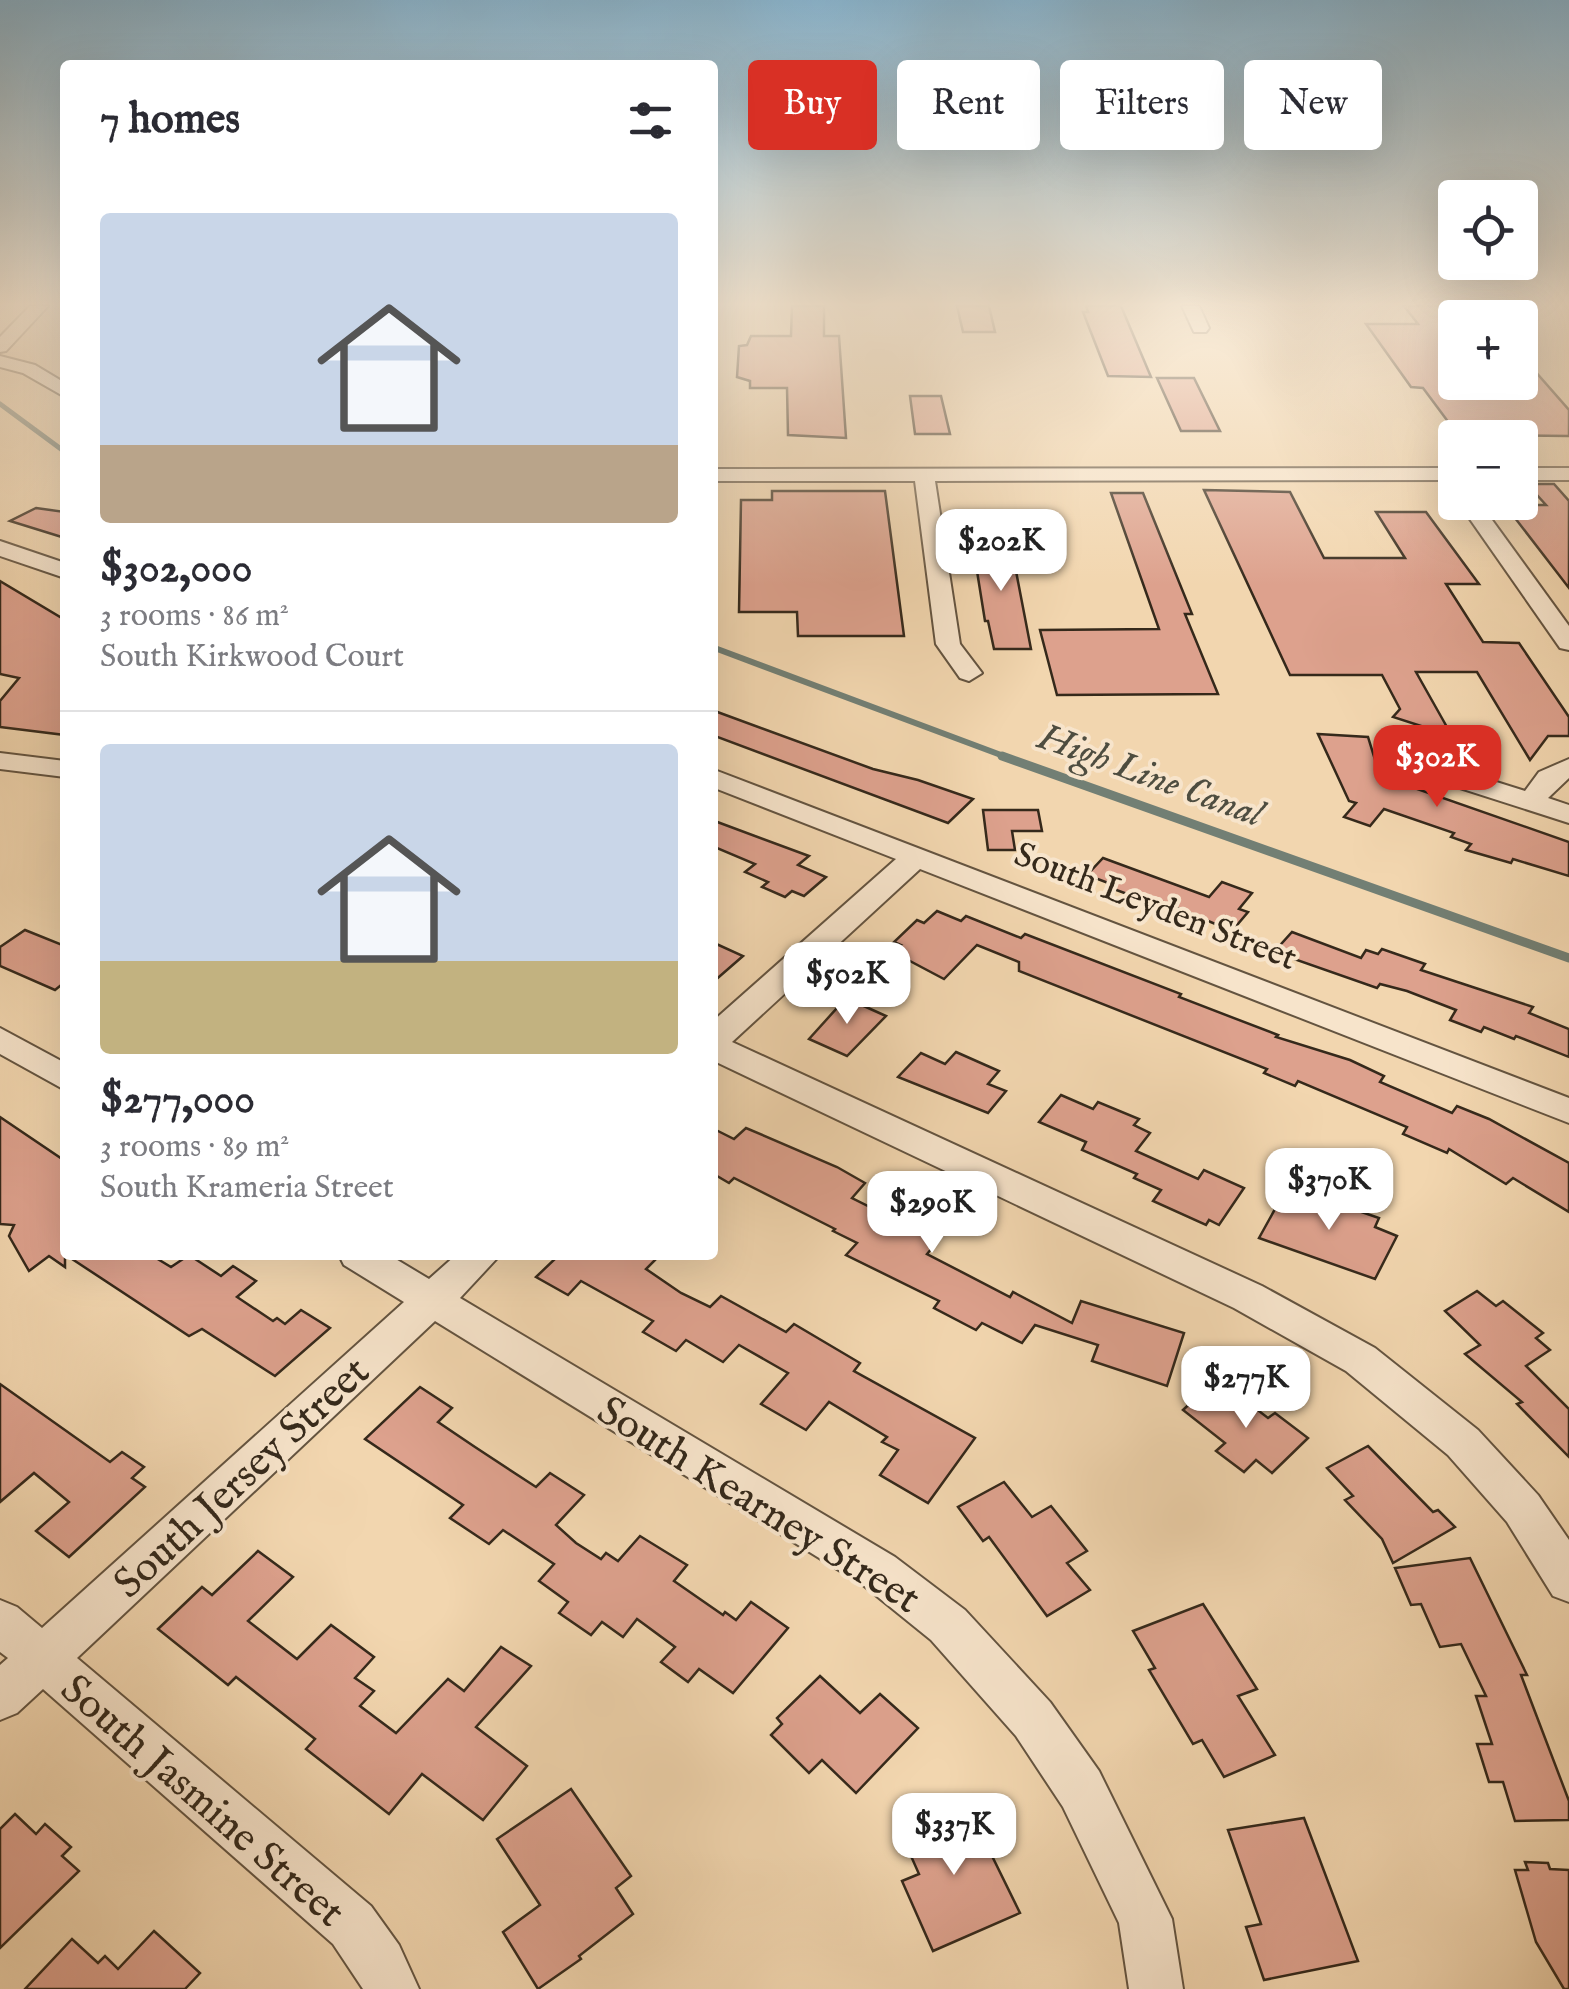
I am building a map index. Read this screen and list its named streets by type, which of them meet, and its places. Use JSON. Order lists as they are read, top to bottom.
{
  "streets": {
    "street": [
      "South Leyden Street",
      "South Jersey Street",
      "South Kearney Street",
      "South Jasmine Street"
    ]
  },
  "crossings": [
    ["South Jersey Street", "South Kearney Street"],
    ["South Jersey Street", "South Jasmine Street"]
  ],
  "water": ["High Line Canal"],
  "page": {
    "chip": [
      "Buy",
      "Rent",
      "Filters",
      "New"
    ],
    "heading": "7 homes",
    "map_buttons": ["+", "−"],
    "list": [
      {
        "name": "$302,000",
        "note": "3 rooms · 86 m² · South Kirkwood Court"
      },
      {
        "name": "$277,000",
        "note": "3 rooms · 89 m² · South Krameria Street"
      }
    ],
    "price": [
      "$202K",
      "$302K",
      "$502K",
      "$370K",
      "$290K",
      "$277K",
      "$337K"
    ]
  }
}
